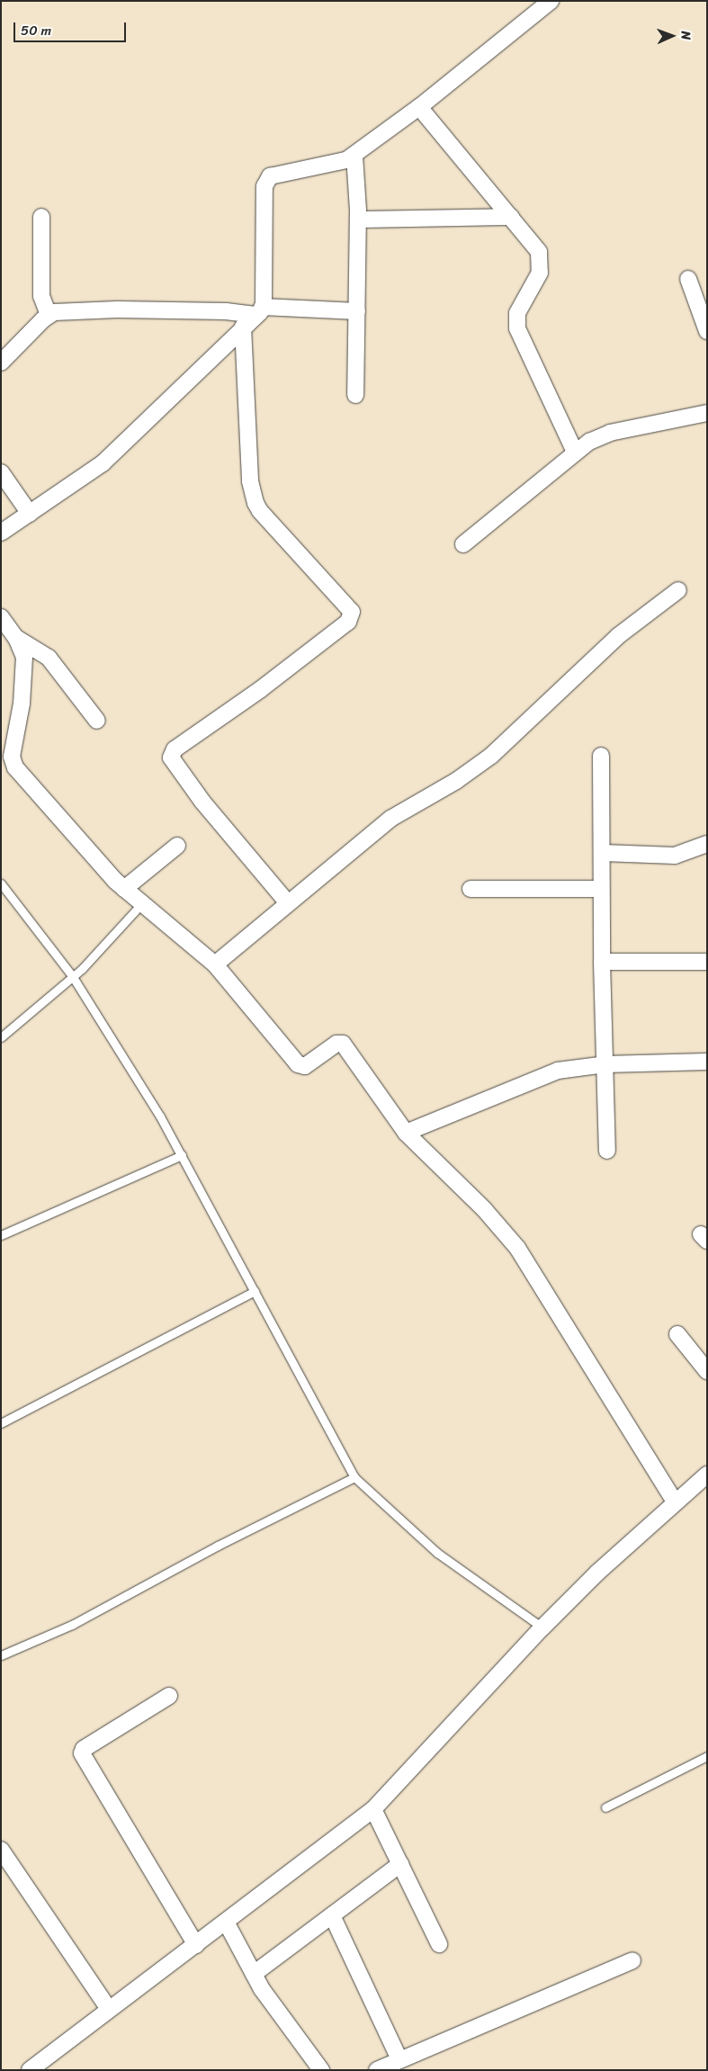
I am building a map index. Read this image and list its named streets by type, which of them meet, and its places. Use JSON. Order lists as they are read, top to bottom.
{
  "scale_bar": "50 m",
  "north": "right"
}
